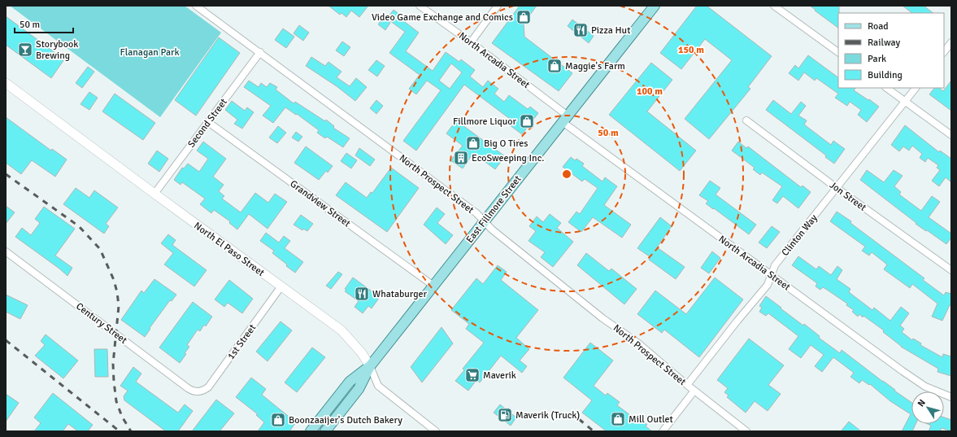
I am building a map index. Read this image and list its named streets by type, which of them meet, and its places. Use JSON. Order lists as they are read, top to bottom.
{
  "streets": {
    "main road": ["East Fillmore Street"],
    "street": [
      "North Arcadia Street",
      "Second Street",
      "North Prospect Street",
      "Jon Street",
      "Grandview Street",
      "Clinton Way",
      "North El Paso Street",
      "Century Street",
      "1st Street"
    ]
  },
  "crossings": [
    ["North Arcadia Street", "East Fillmore Street"],
    ["North Arcadia Street", "Clinton Way"],
    ["Second Street", "North Prospect Street"],
    ["Second Street", "Grandview Street"],
    ["Second Street", "North El Paso Street"],
    ["North Prospect Street", "East Fillmore Street"],
    ["North Prospect Street", "Clinton Way"],
    ["Jon Street", "Clinton Way"],
    ["Grandview Street", "East Fillmore Street"],
    ["East Fillmore Street", "North El Paso Street"],
    ["North El Paso Street", "1st Street"],
    ["Century Street", "1st Street"]
  ],
  "parks": ["Flanagan Park"],
  "places": {
    "shop": [
      "Video Game Exchange and Comics",
      "Maggie's Farm",
      "Fillmore Liquor",
      "Big O Tires",
      "Mill Outlet",
      "Boonzaaijer's Dutch Bakery"
    ],
    "restaurant": ["Pizza Hut", "Whataburger"],
    "bar": ["Storybook Brewing"],
    "building": ["EcoSweeping Inc."],
    "supermarket": ["Maverik"],
    "fuel station": ["Maverik (Truck)"]
  },
  "legend": [
    "Road",
    "Railway",
    "Park",
    "Building"
  ],
  "scale_bar": "50 m",
  "north": "top left",
  "rings": ["150 m", "100 m", "50 m"]
}
